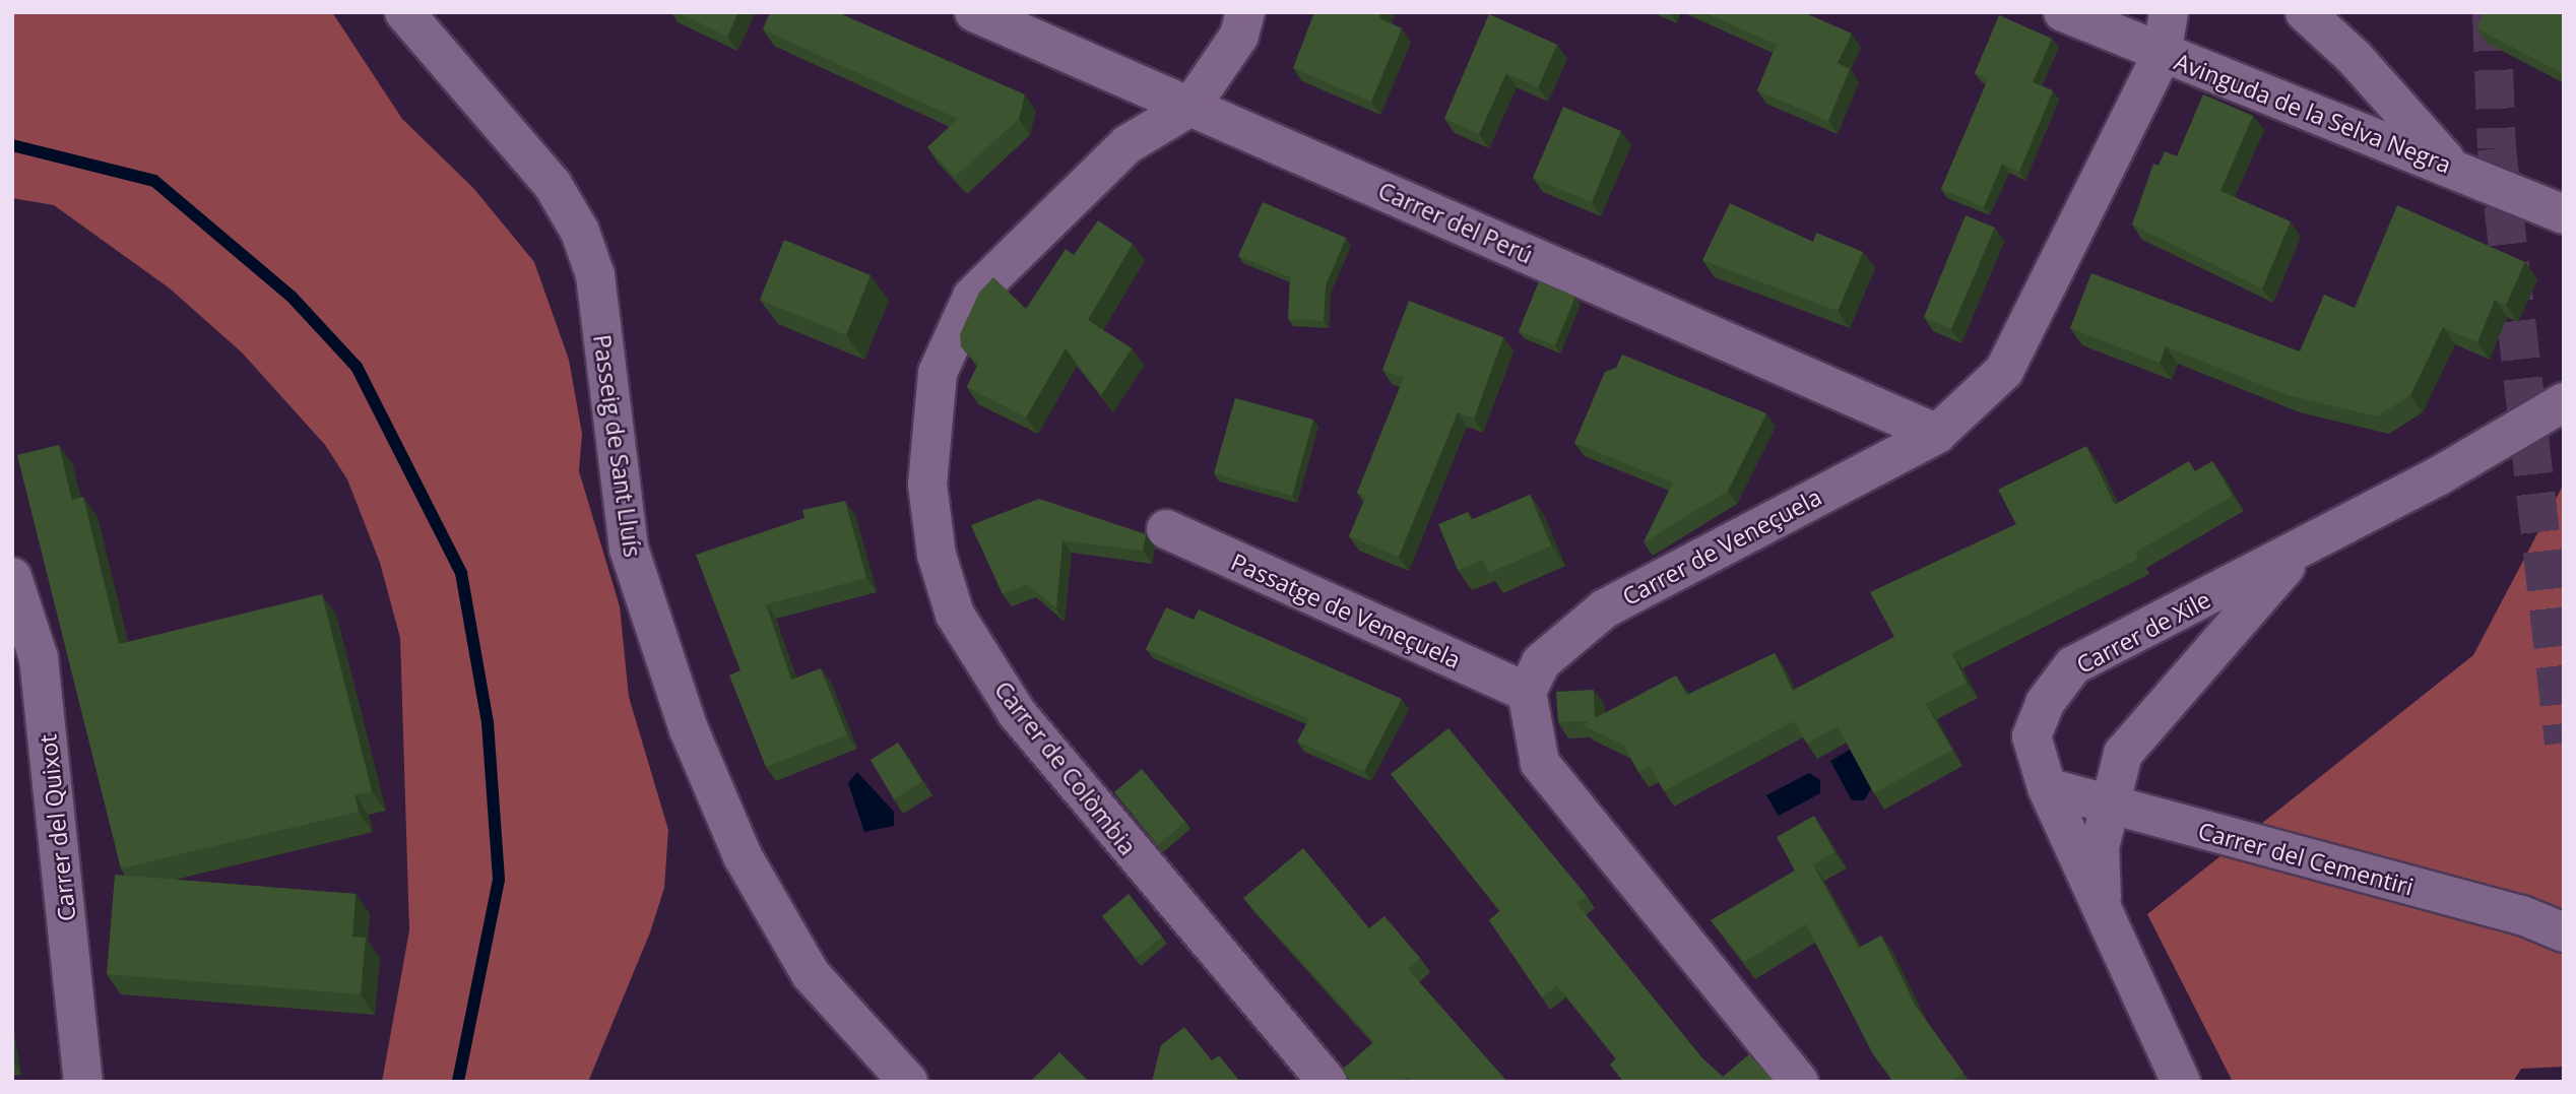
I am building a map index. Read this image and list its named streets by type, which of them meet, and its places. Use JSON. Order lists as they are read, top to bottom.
{
  "streets": {
    "street": [
      "Avinguda de la Selva Negra",
      "Carrer del Perú",
      "Passeig de Sant Lluís",
      "Carrer de Veneçuela",
      "Passatge de Veneçuela",
      "Carrer de Xile",
      "Carrer de Colòmbia",
      "Carrer del Quixot",
      "Carrer del Cementiri"
    ]
  },
  "crossings": [
    ["Avinguda de la Selva Negra", "Carrer de Veneçuela"],
    ["Carrer del Perú", "Carrer de Veneçuela"],
    ["Carrer del Perú", "Carrer de Colòmbia"],
    ["Carrer de Veneçuela", "Passatge de Veneçuela"],
    ["Carrer de Xile", "Carrer del Cementiri"]
  ]
}
